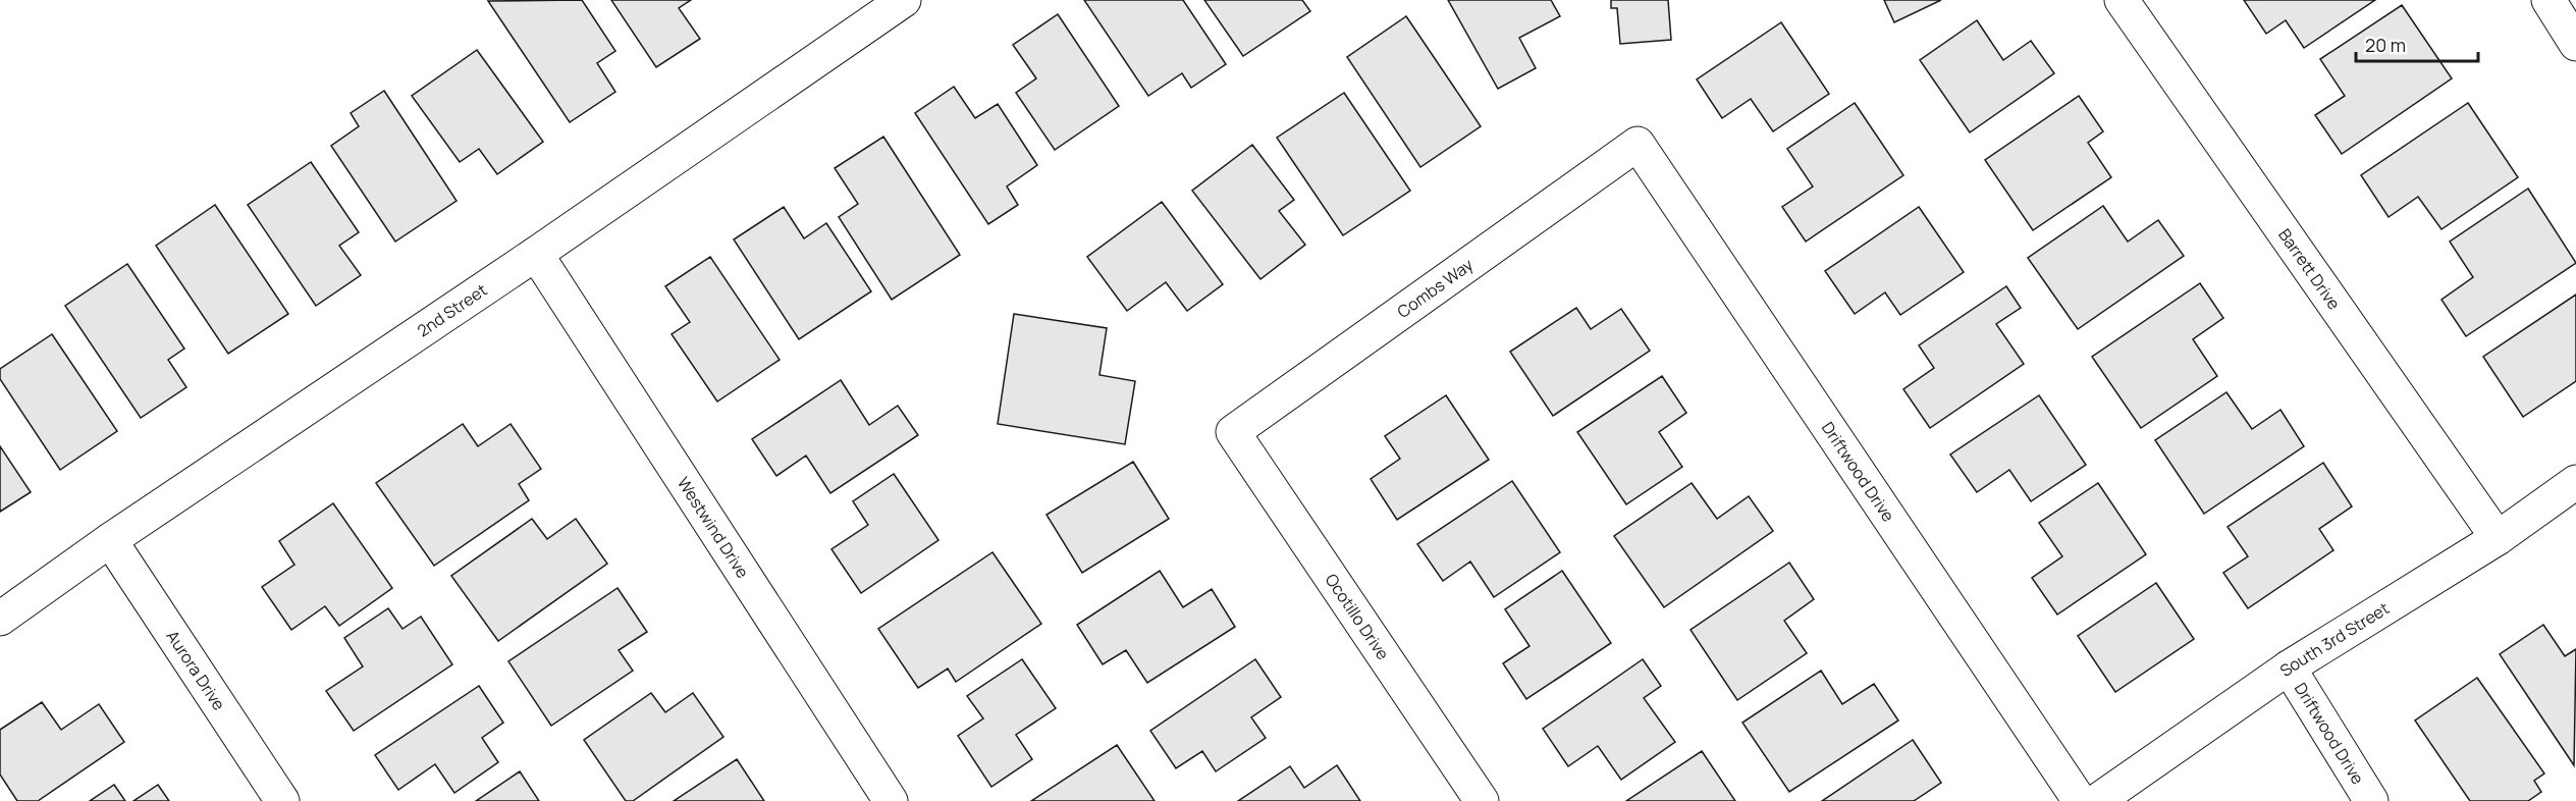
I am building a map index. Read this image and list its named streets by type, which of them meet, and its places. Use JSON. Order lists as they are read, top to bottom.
{
  "streets": {
    "street": [
      "Barrett Drive",
      "Combs Way",
      "2nd Street",
      "Driftwood Drive",
      "Westwind Drive",
      "Ocotillo Drive",
      "South 3rd Street",
      "Aurora Drive"
    ]
  },
  "crossings": [
    ["Barrett Drive", "South 3rd Street"],
    ["Combs Way", "Driftwood Drive"],
    ["Combs Way", "Ocotillo Drive"],
    ["2nd Street", "Westwind Drive"],
    ["2nd Street", "Aurora Drive"],
    ["Driftwood Drive", "South 3rd Street"]
  ],
  "scale_bar": "20 m"
}
